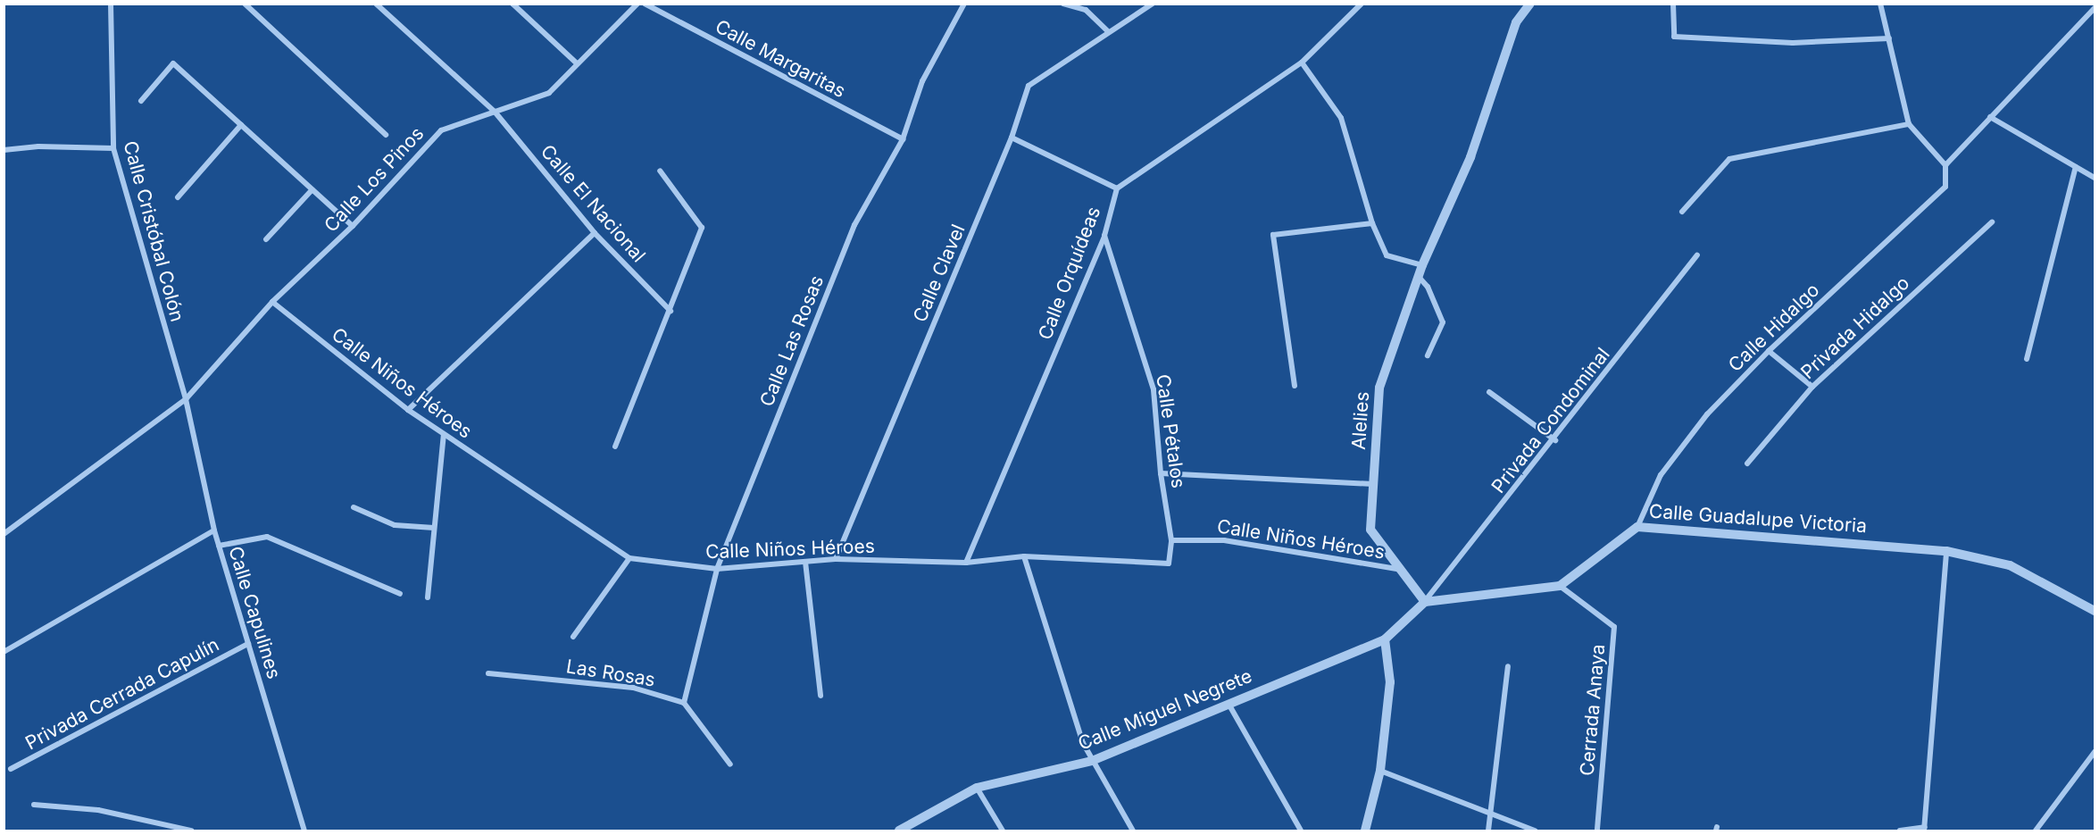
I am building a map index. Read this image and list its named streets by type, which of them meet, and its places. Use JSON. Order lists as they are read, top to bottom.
{
  "streets": {
    "street": [
      "Calle Margaritas",
      "Calle Los Pinos",
      "Calle El Nacional",
      "Calle Cristóbal Colón",
      "Calle Clavel",
      "Calle Orquídeas",
      "Calle Hidalgo",
      "Privada Hidalgo",
      "Calle Las Rosas",
      "Calle Niños Héroes",
      "Alelies",
      "Privada Condominal",
      "Calle Pétalos",
      "Calle Guadalupe Victoria",
      "Calle Capulines",
      "Las Rosas",
      "Privada Cerrada Capulín",
      "Calle Miguel Negrete",
      "Cerrada Anaya"
    ]
  },
  "crossings": [
    ["Calle Margaritas", "Calle Las Rosas"],
    ["Calle Los Pinos", "Calle El Nacional"],
    ["Calle Los Pinos", "Calle Cristóbal Colón"],
    ["Calle Los Pinos", "Calle Niños Héroes"],
    ["Calle Los Pinos", "Calle Capulines"],
    ["Calle Cristóbal Colón", "Calle Capulines"],
    ["Calle Clavel", "Calle Niños Héroes"],
    ["Calle Orquídeas", "Calle Niños Héroes"],
    ["Calle Orquídeas", "Calle Pétalos"],
    ["Calle Hidalgo", "Calle Guadalupe Victoria"],
    ["Calle Las Rosas", "Calle Niños Héroes"],
    ["Calle Las Rosas", "Las Rosas"],
    ["Calle Niños Héroes", "Alelies"],
    ["Calle Niños Héroes", "Calle Pétalos"],
    ["Alelies", "Privada Condominal"],
    ["Calle Guadalupe Victoria", "Cerrada Anaya"],
    ["Calle Capulines", "Privada Cerrada Capulín"]
  ]
}
